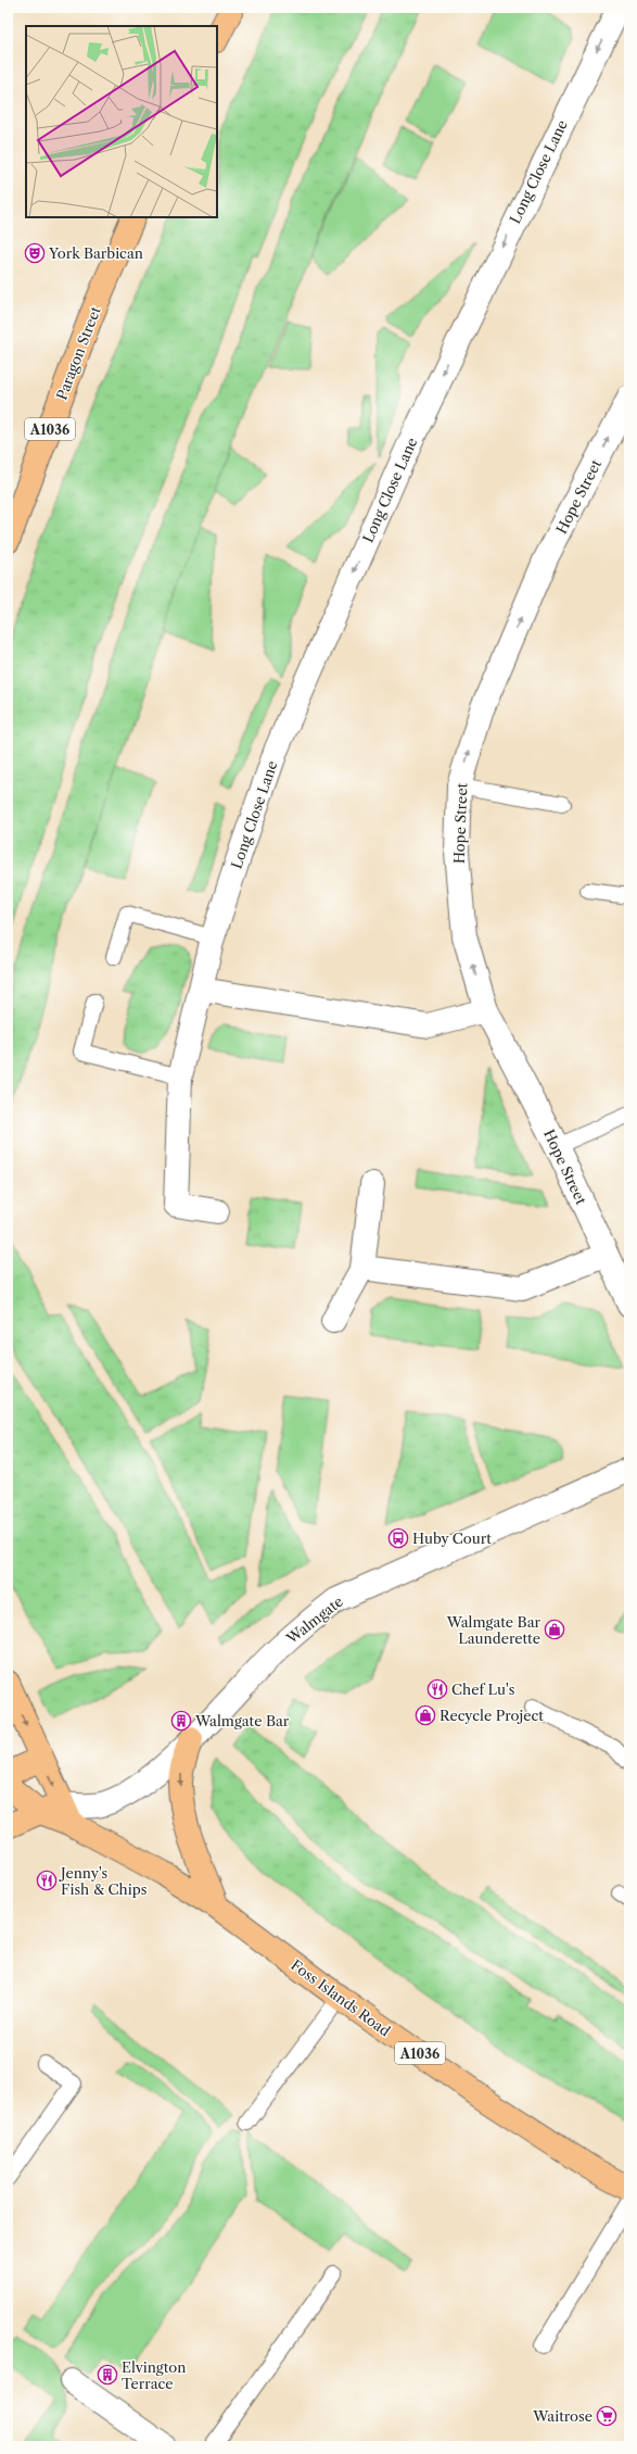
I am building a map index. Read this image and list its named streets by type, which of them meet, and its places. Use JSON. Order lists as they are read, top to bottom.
{
  "streets": {
    "main road": ["Paragon Street", "A1036", "Foss Islands Road"],
    "street": ["Long Close Lane", "Hope Street", "Walmgate"]
  },
  "crossings": [
    ["A1036", "Foss Islands Road"],
    ["Walmgate", "Foss Islands Road"]
  ],
  "one_way": ["Long Close Lane", "Hope Street"],
  "places": {
    "theatre": ["York Barbican"],
    "bus stop": ["Huby Court"],
    "shop": ["Walmgate Bar Launderette", "Recycle Project"],
    "restaurant": ["Chef Lu's", "Jenny's Fish & Chips"],
    "building": ["Walmgate Bar", "Elvington Terrace"],
    "supermarket": ["Waitrose"]
  }
}
